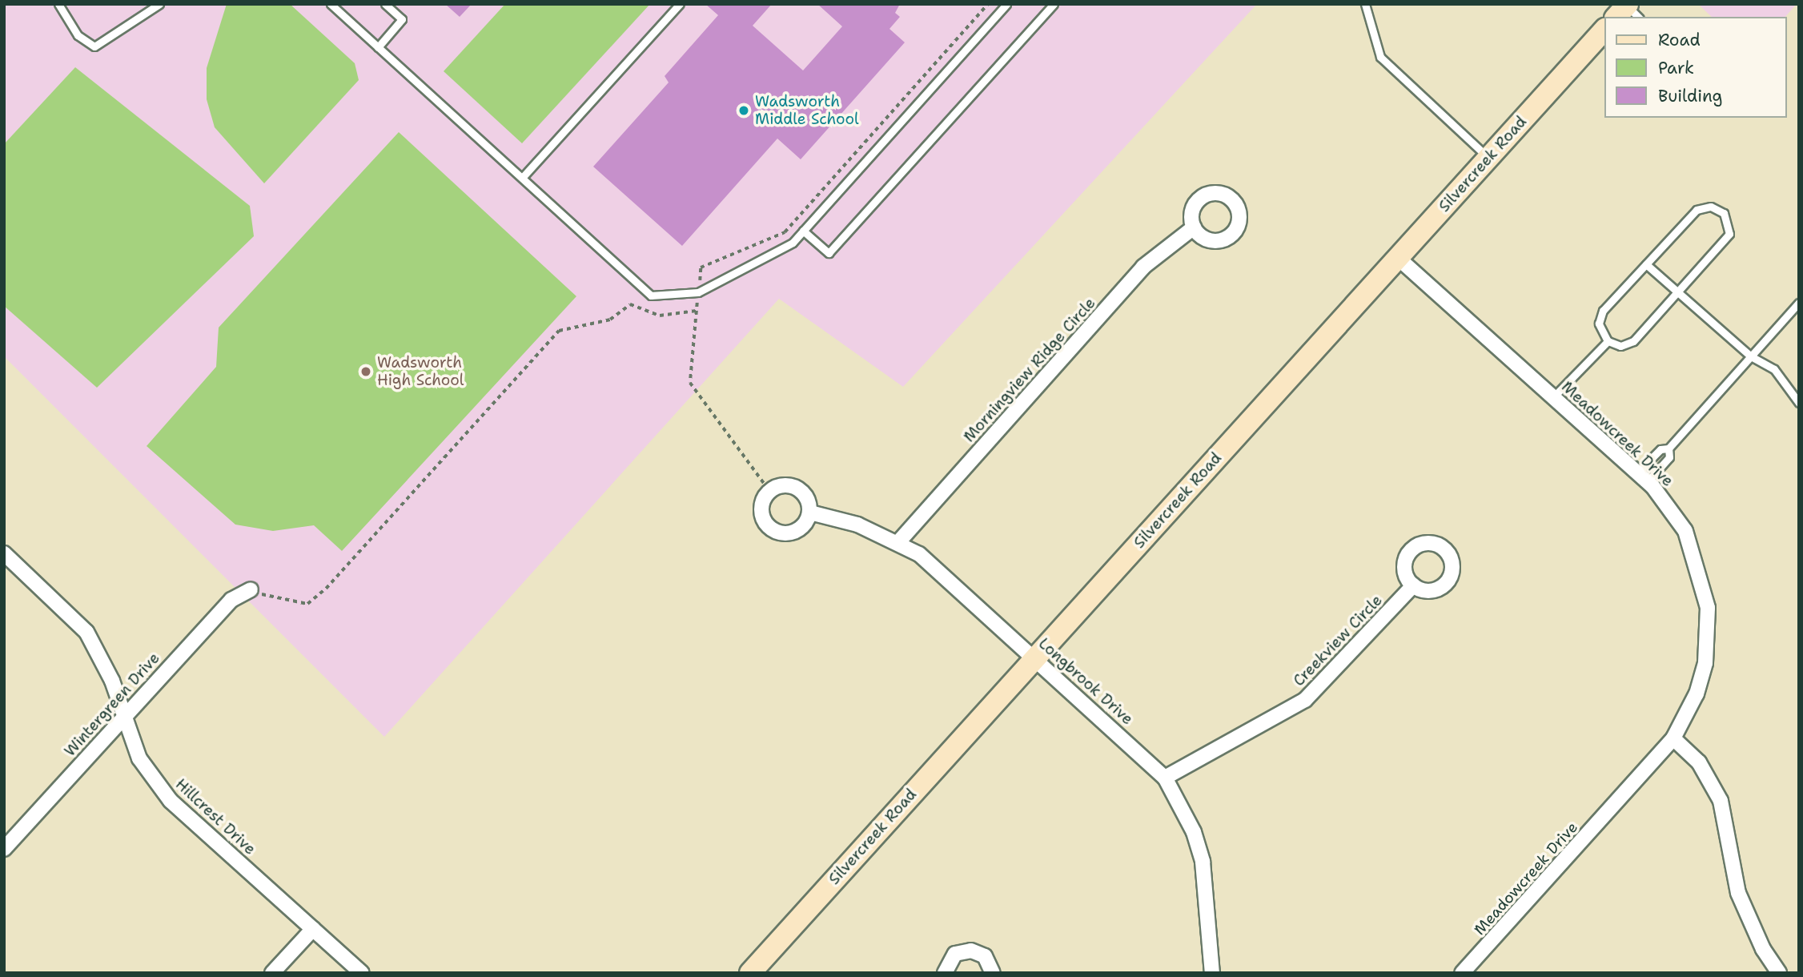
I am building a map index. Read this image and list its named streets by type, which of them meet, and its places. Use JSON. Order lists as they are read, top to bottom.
{
  "streets": {
    "street": [
      "Silvercreek Road",
      "Morningview Ridge Circle",
      "Meadowcreek Drive",
      "Creekview Circle",
      "Longbrook Drive",
      "Wintergreen Drive",
      "Hillcrest Drive"
    ]
  },
  "crossings": [
    ["Silvercreek Road", "Meadowcreek Drive"],
    ["Silvercreek Road", "Longbrook Drive"],
    ["Morningview Ridge Circle", "Longbrook Drive"],
    ["Creekview Circle", "Longbrook Drive"],
    ["Wintergreen Drive", "Hillcrest Drive"]
  ],
  "places": ["Wadsworth Middle School", "Wadsworth High School"],
  "legend": ["Road", "Park", "Building"]
}
